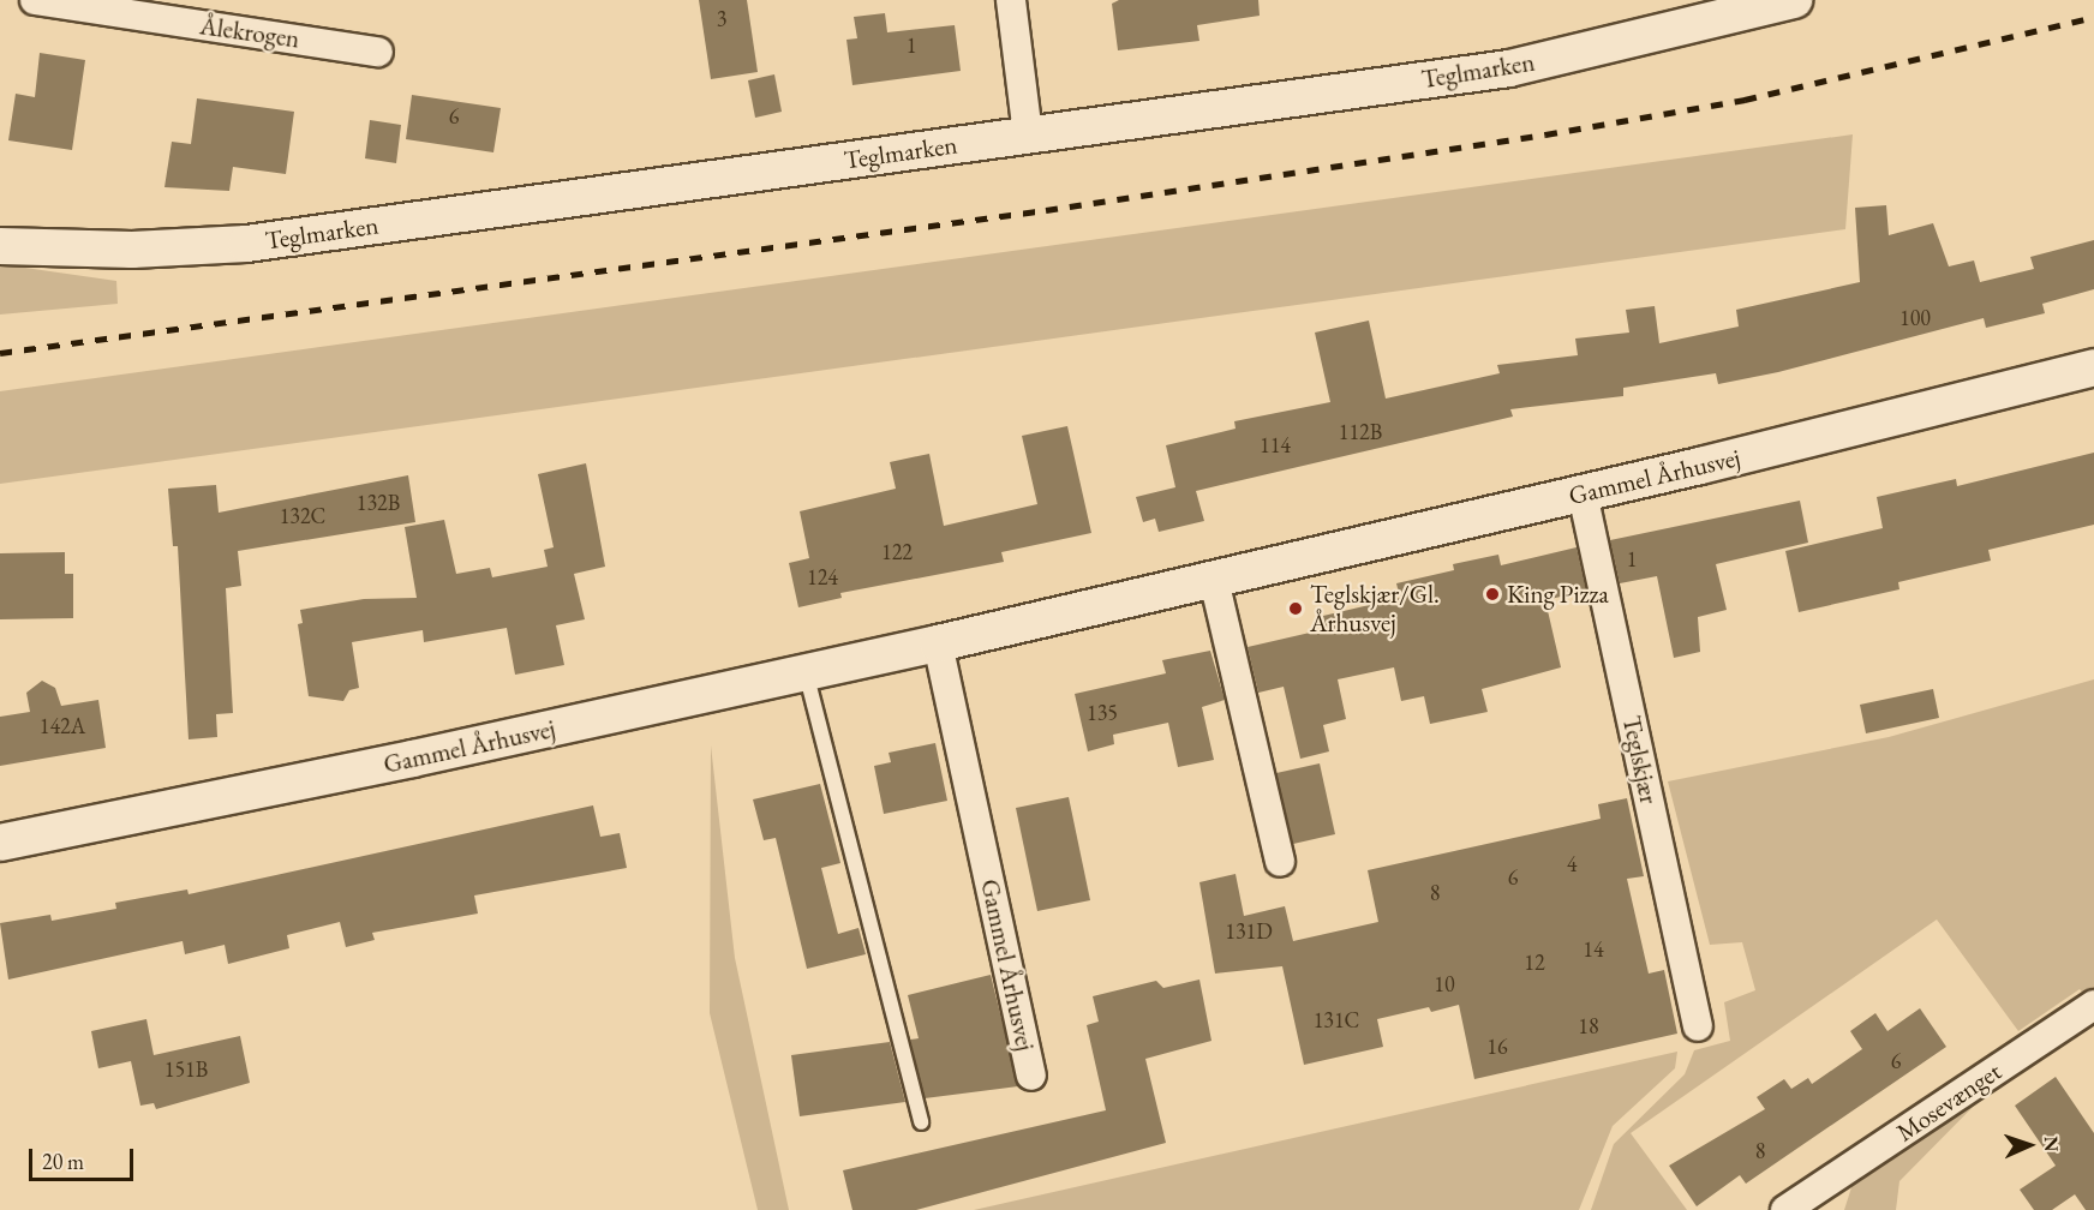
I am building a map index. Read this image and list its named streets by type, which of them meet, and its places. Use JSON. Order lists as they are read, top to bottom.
{
  "streets": {
    "street": [
      "Ålekrogen",
      "Teglmarken",
      "Gammel Århusvej",
      "Teglskjær",
      "Mosevænget"
    ]
  },
  "crossings": [
    ["Gammel Århusvej", "Teglskjær"]
  ],
  "places": ["King Pizza", "Teglskjær/Gl. Århusvej"],
  "house_numbers": [
    "3",
    "1",
    "6",
    "100",
    "112B",
    "114",
    "132B",
    "132C",
    "122",
    "1",
    "124",
    "135",
    "142A",
    "4",
    "6",
    "8",
    "131D",
    "14",
    "12",
    "10",
    "131C",
    "18",
    "16",
    "6",
    "151B",
    "8"
  ],
  "scale_bar": "20 m",
  "north": "right"
}
